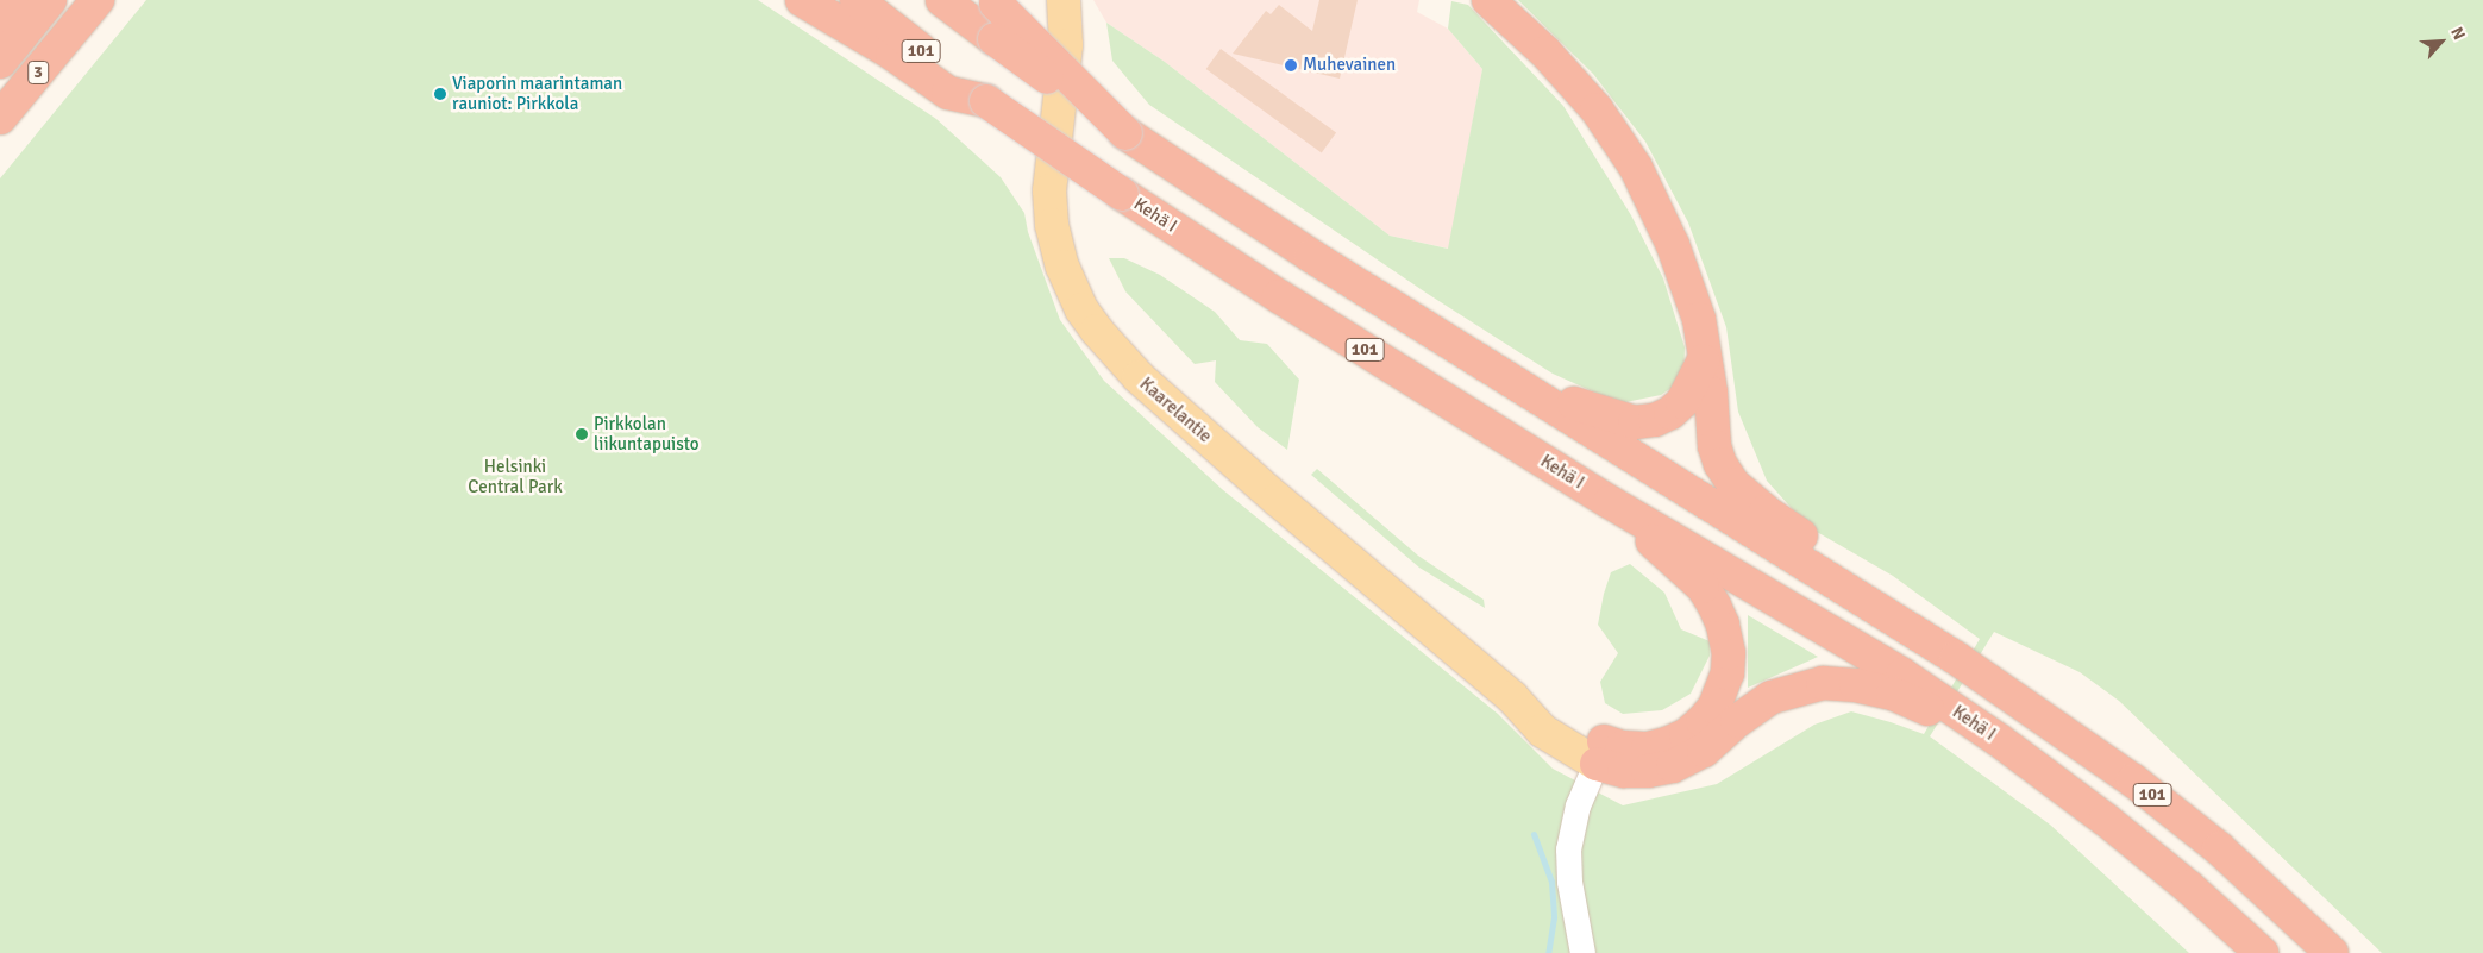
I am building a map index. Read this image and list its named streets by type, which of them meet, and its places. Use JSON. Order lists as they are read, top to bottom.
{
  "streets": {
    "highway": ["101", "3", "Kehä I"],
    "main road": ["Kaarelantie"]
  },
  "parks": ["Helsinki Central Park"],
  "places": ["Muhevainen", "Viaporin maarintaman rauniot: Pirkkola", "Pirkkolan liikuntapuisto"],
  "north": "top right"
}
